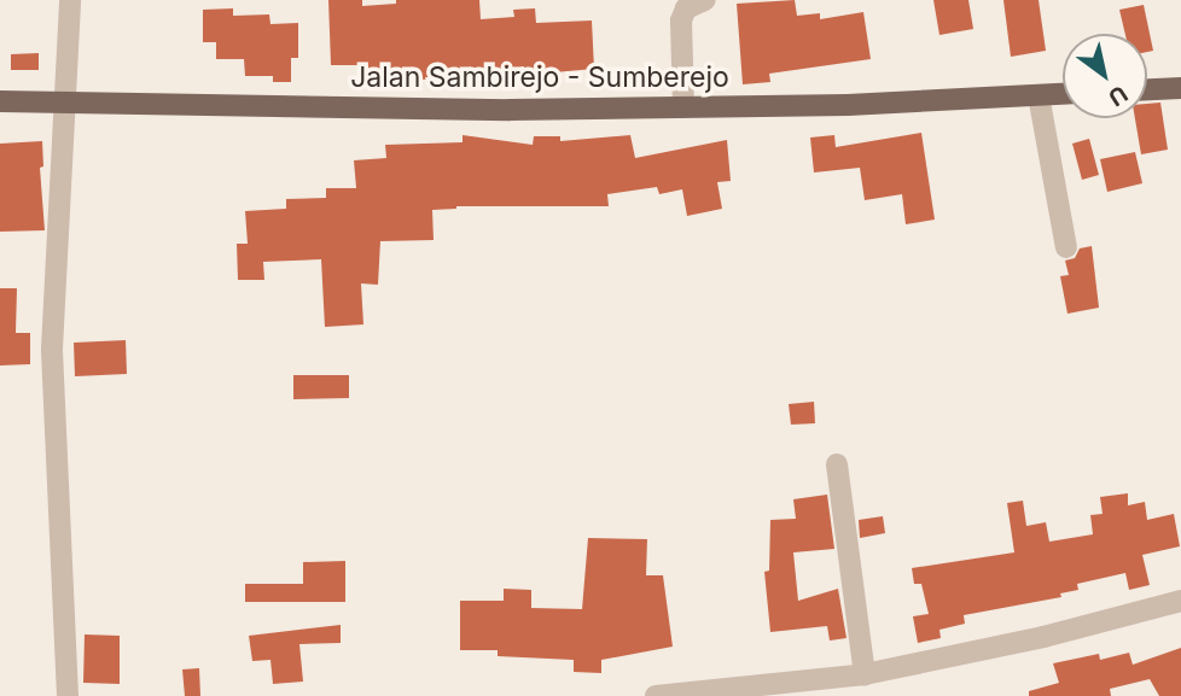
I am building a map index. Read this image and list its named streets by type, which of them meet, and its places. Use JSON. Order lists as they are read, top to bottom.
{
  "streets": {
    "main road": ["Jalan Sambirejo - Sumberejo"]
  },
  "north": "bottom right"
}
